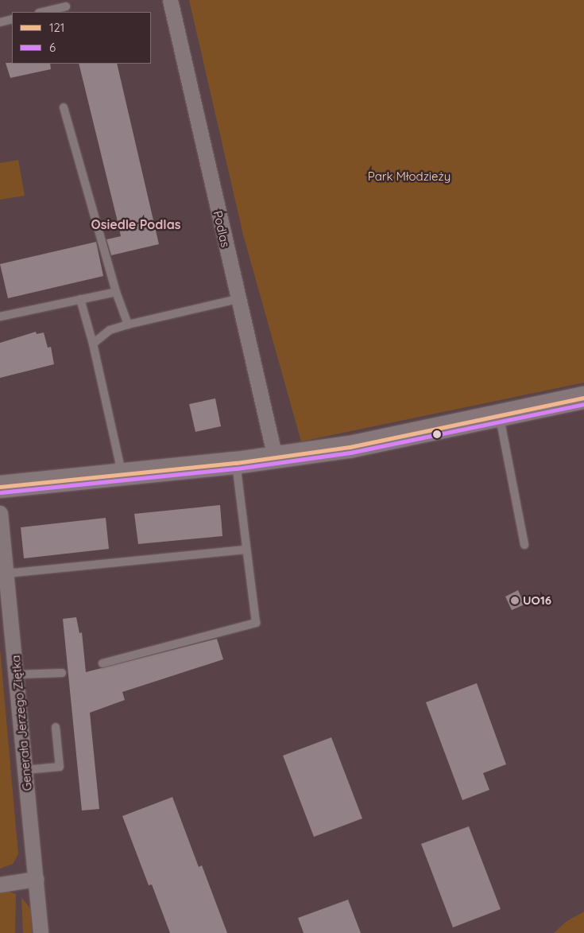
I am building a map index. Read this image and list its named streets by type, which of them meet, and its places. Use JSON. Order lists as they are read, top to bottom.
{
  "streets": {
    "street": ["Podlas", "Generała Jerzego Ziętka"]
  },
  "districts": ["Osiedle Podlas"],
  "parks": ["Park Młodzieży"],
  "places": ["UO16"],
  "lines": ["transit line 121", "transit line 6"],
  "legend": ["121", "6"]
}
